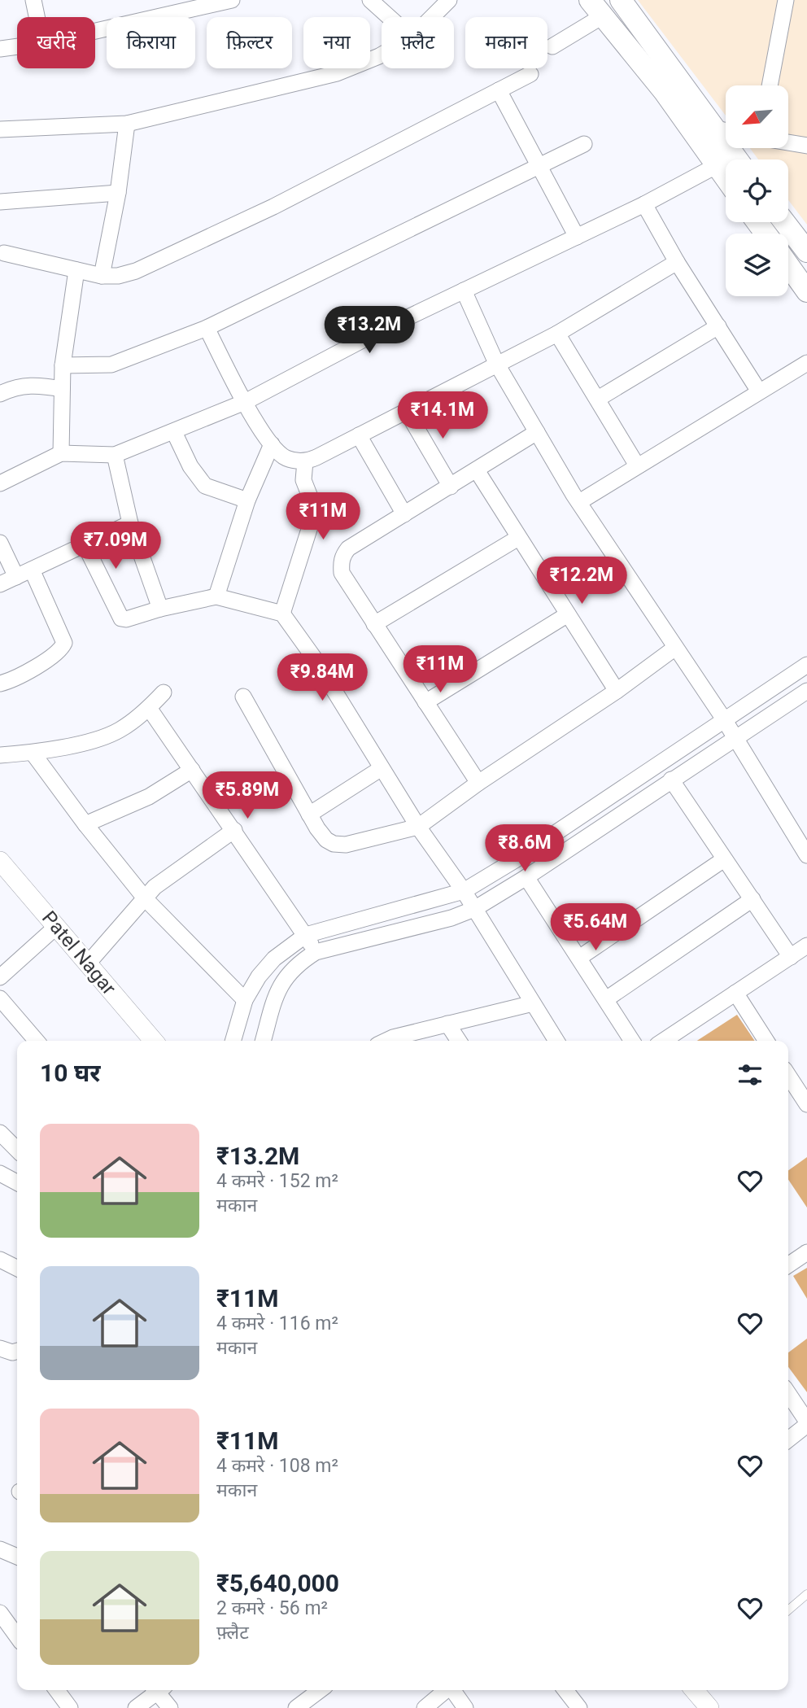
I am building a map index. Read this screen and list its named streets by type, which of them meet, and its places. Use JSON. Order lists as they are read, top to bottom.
{
  "streets": {
    "street": ["Patel Nagar"]
  },
  "north": "bottom left",
  "page": {
    "chip": [
      "खरीदें",
      "किराया",
      "फ़िल्टर",
      "नया",
      "फ़्लैट",
      "मकान"
    ],
    "price": [
      "₹13.2M",
      "₹14.1M",
      "₹11M",
      "₹7.09M",
      "₹12.2M",
      "₹11M",
      "₹9.84M",
      "₹5.89M",
      "₹8.6M",
      "₹5.64M"
    ],
    "heading": "10 घर",
    "list": [
      {
        "name": "₹13.2M",
        "note": "4 कमरे · 152 m² · मकान"
      },
      {
        "name": "₹11M",
        "note": "4 कमरे · 116 m² · मकान"
      },
      {
        "name": "₹11M",
        "note": "4 कमरे · 108 m² · मकान"
      },
      {
        "name": "₹5,640,000",
        "note": "2 कमरे · 56 m² · फ़्लैट"
      }
    ]
  }
}
